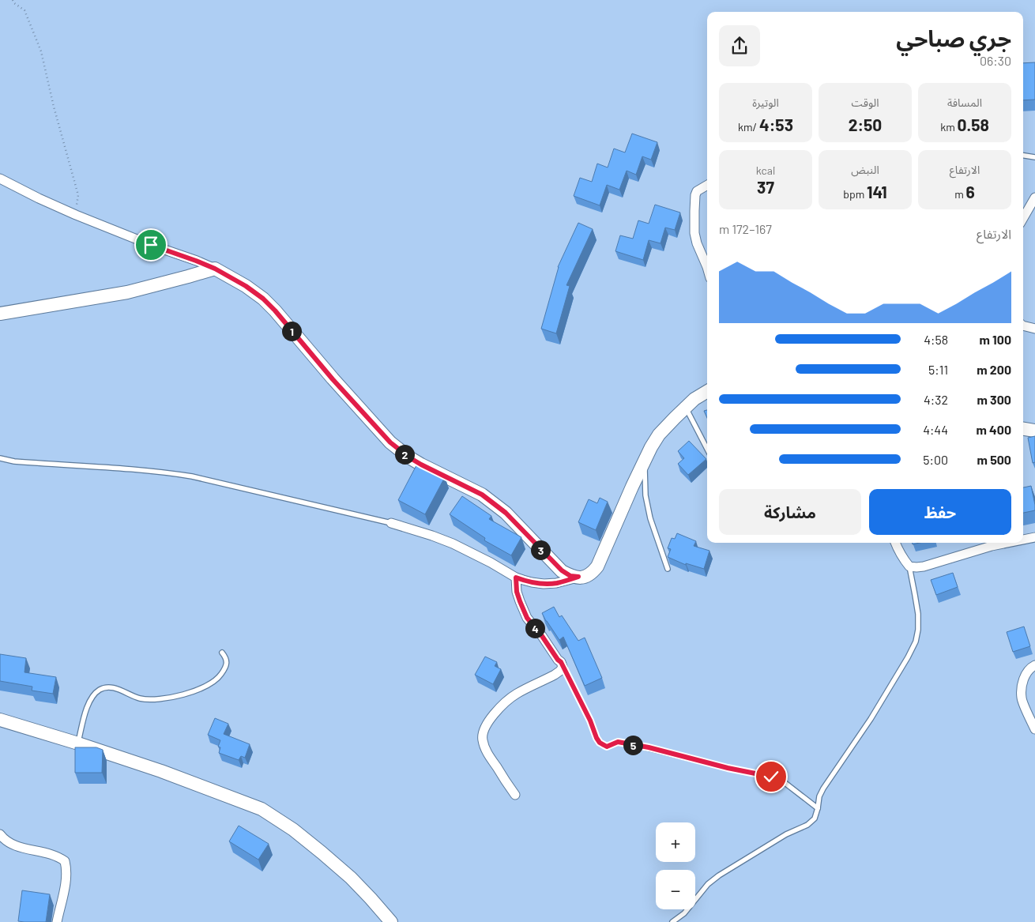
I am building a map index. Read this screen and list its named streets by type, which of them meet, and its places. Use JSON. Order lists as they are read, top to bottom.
{
  "page": {
    "heading": ["جري صباحي", "06:30"],
    "stats": [
      ["المسافة", "0.58 km"],
      ["الوقت", "2:50"],
      ["الوتيرة", "4:53 /km"],
      ["الارتفاع", "6 m"],
      ["النبض", "141 bpm"],
      ["kcal", "37"]
    ],
    "chart": ["الارتفاع", "167–172 m"],
    "pins": [
      "1",
      "2",
      "3",
      "4",
      "5"
    ],
    "list": [
      {
        "name": "100 m",
        "note": "4:58"
      },
      {
        "name": "200 m",
        "note": "5:11"
      },
      {
        "name": "300 m",
        "note": "4:32"
      },
      {
        "name": "400 m",
        "note": "4:44"
      },
      {
        "name": "500 m",
        "note": "5:00"
      }
    ],
    "buttons": ["حفظ", "مشاركة"],
    "map_buttons": ["+", "−"]
  }
}
